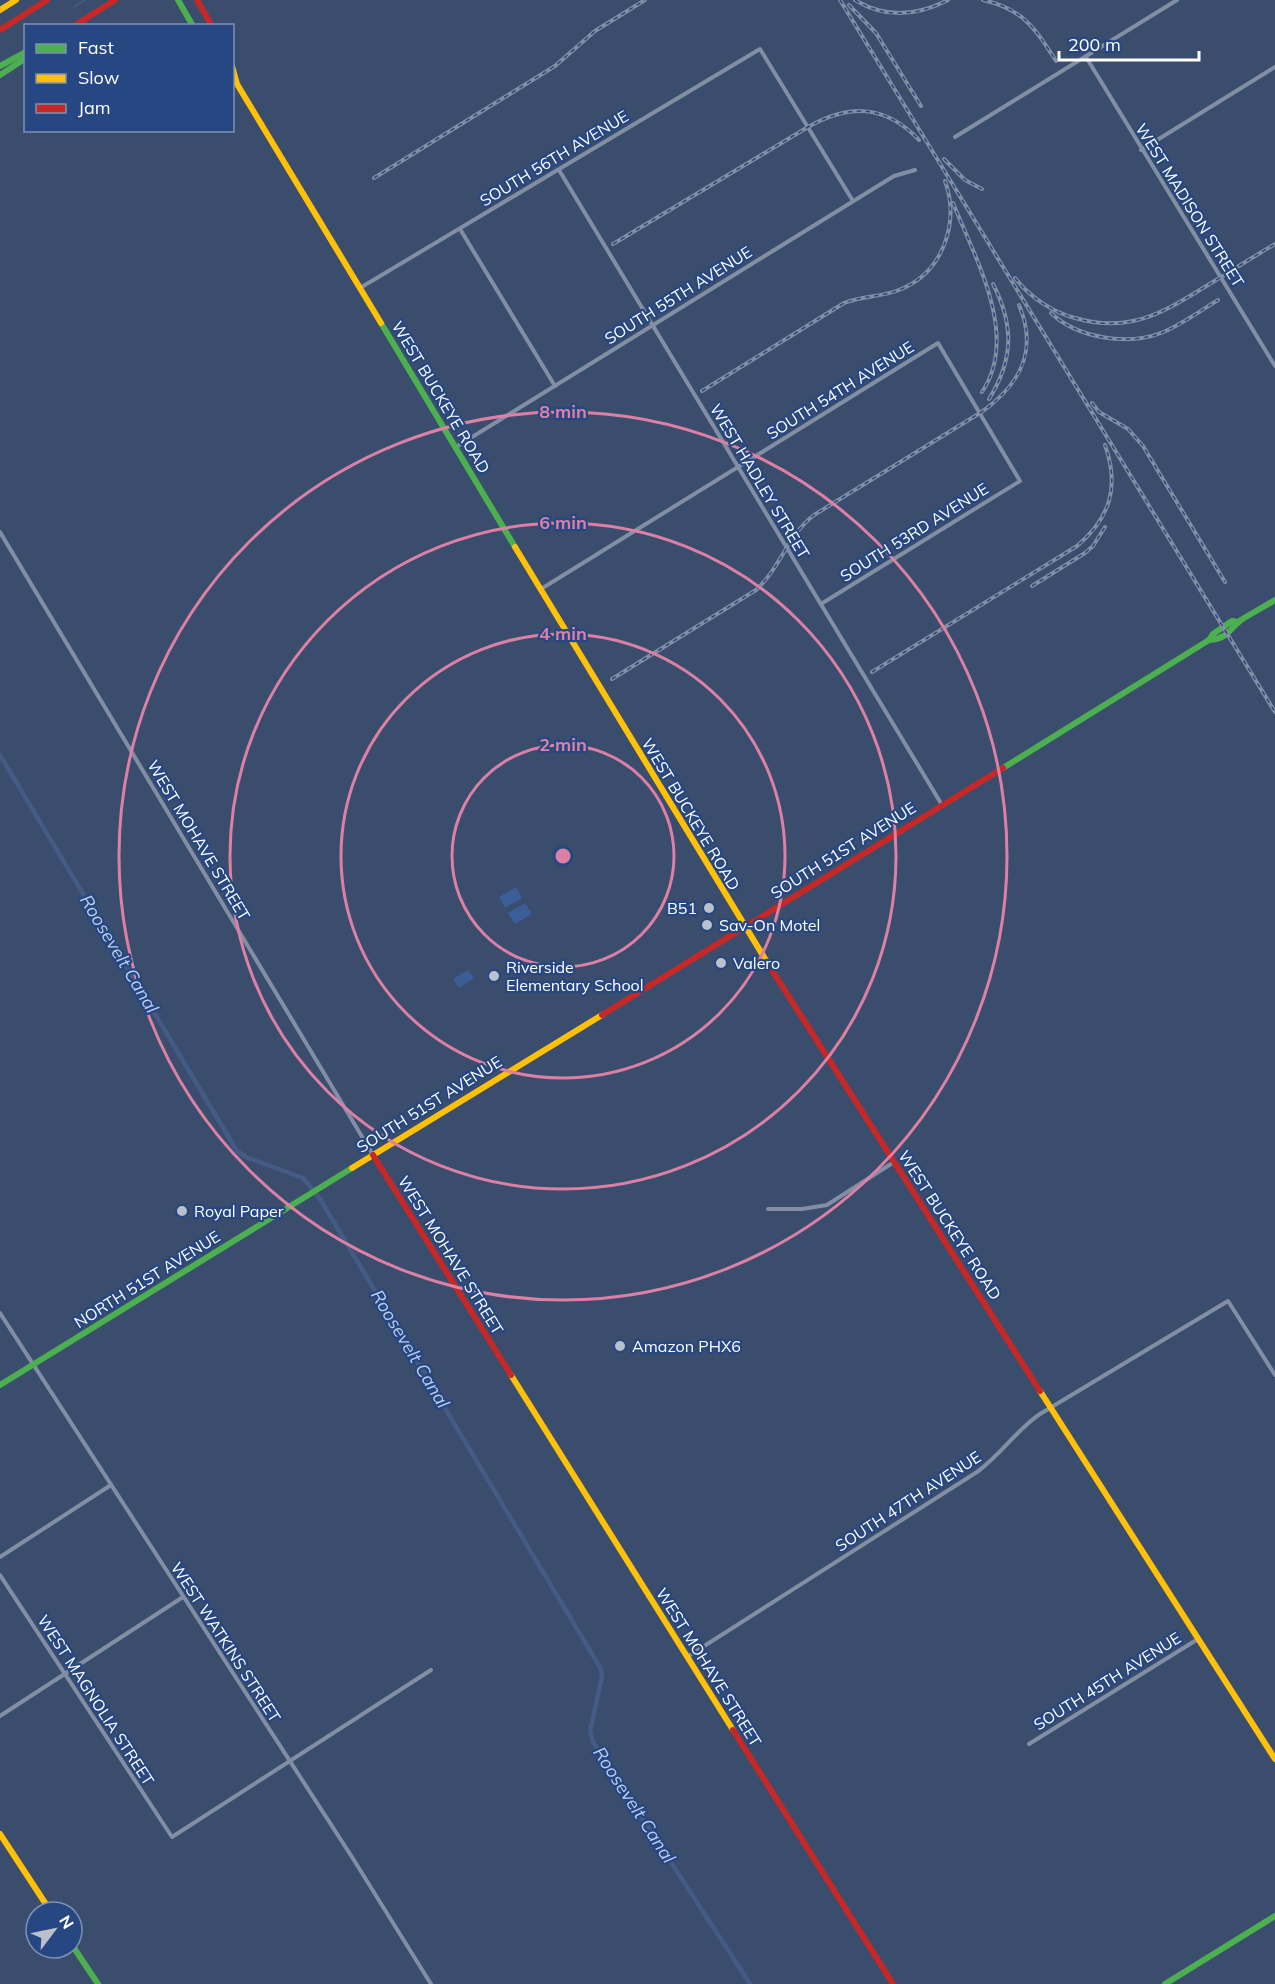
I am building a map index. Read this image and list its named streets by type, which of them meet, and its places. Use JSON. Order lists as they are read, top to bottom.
{
  "streets": {
    "main road": [
      "WEST BUCKEYE ROAD",
      "WEST MOHAVE STREET",
      "SOUTH 51ST AVENUE",
      "NORTH 51ST AVENUE"
    ],
    "street": [
      "SOUTH 56TH AVENUE",
      "WEST MADISON STREET",
      "SOUTH 55TH AVENUE",
      "SOUTH 54TH AVENUE",
      "WEST HADLEY STREET",
      "SOUTH 53RD AVENUE",
      "SOUTH 47TH AVENUE",
      "WEST WATKINS STREET",
      "SOUTH 45TH AVENUE",
      "WEST MAGNOLIA STREET"
    ]
  },
  "crossings": [
    ["SOUTH 56TH AVENUE", "SOUTH 55TH AVENUE"],
    ["SOUTH 56TH AVENUE", "WEST BUCKEYE ROAD"],
    ["SOUTH 56TH AVENUE", "WEST HADLEY STREET"],
    ["SOUTH 55TH AVENUE", "WEST BUCKEYE ROAD"],
    ["SOUTH 55TH AVENUE", "WEST HADLEY STREET"],
    ["SOUTH 54TH AVENUE", "WEST BUCKEYE ROAD"],
    ["SOUTH 54TH AVENUE", "WEST HADLEY STREET"],
    ["SOUTH 54TH AVENUE", "SOUTH 53RD AVENUE"],
    ["WEST BUCKEYE ROAD", "SOUTH 51ST AVENUE"],
    ["WEST BUCKEYE ROAD", "SOUTH 47TH AVENUE"],
    ["WEST BUCKEYE ROAD", "SOUTH 45TH AVENUE"],
    ["WEST HADLEY STREET", "SOUTH 53RD AVENUE"],
    ["WEST HADLEY STREET", "SOUTH 51ST AVENUE"],
    ["WEST MOHAVE STREET", "SOUTH 51ST AVENUE"],
    ["WEST MOHAVE STREET", "SOUTH 47TH AVENUE"],
    ["SOUTH 51ST AVENUE", "NORTH 51ST AVENUE"],
    ["NORTH 51ST AVENUE", "WEST WATKINS STREET"],
    ["WEST WATKINS STREET", "WEST MAGNOLIA STREET"]
  ],
  "water": ["Roosevelt Canal"],
  "places": [
    "B51",
    "Sav-On Motel",
    "Valero",
    "Riverside Elementary School",
    "Royal Paper",
    "Amazon PHX6"
  ],
  "legend": ["Fast", "Slow", "Jam"],
  "scale_bar": "200 m",
  "north": "top right",
  "rings": [
    "8 min",
    "6 min",
    "4 min",
    "2 min"
  ]
}
